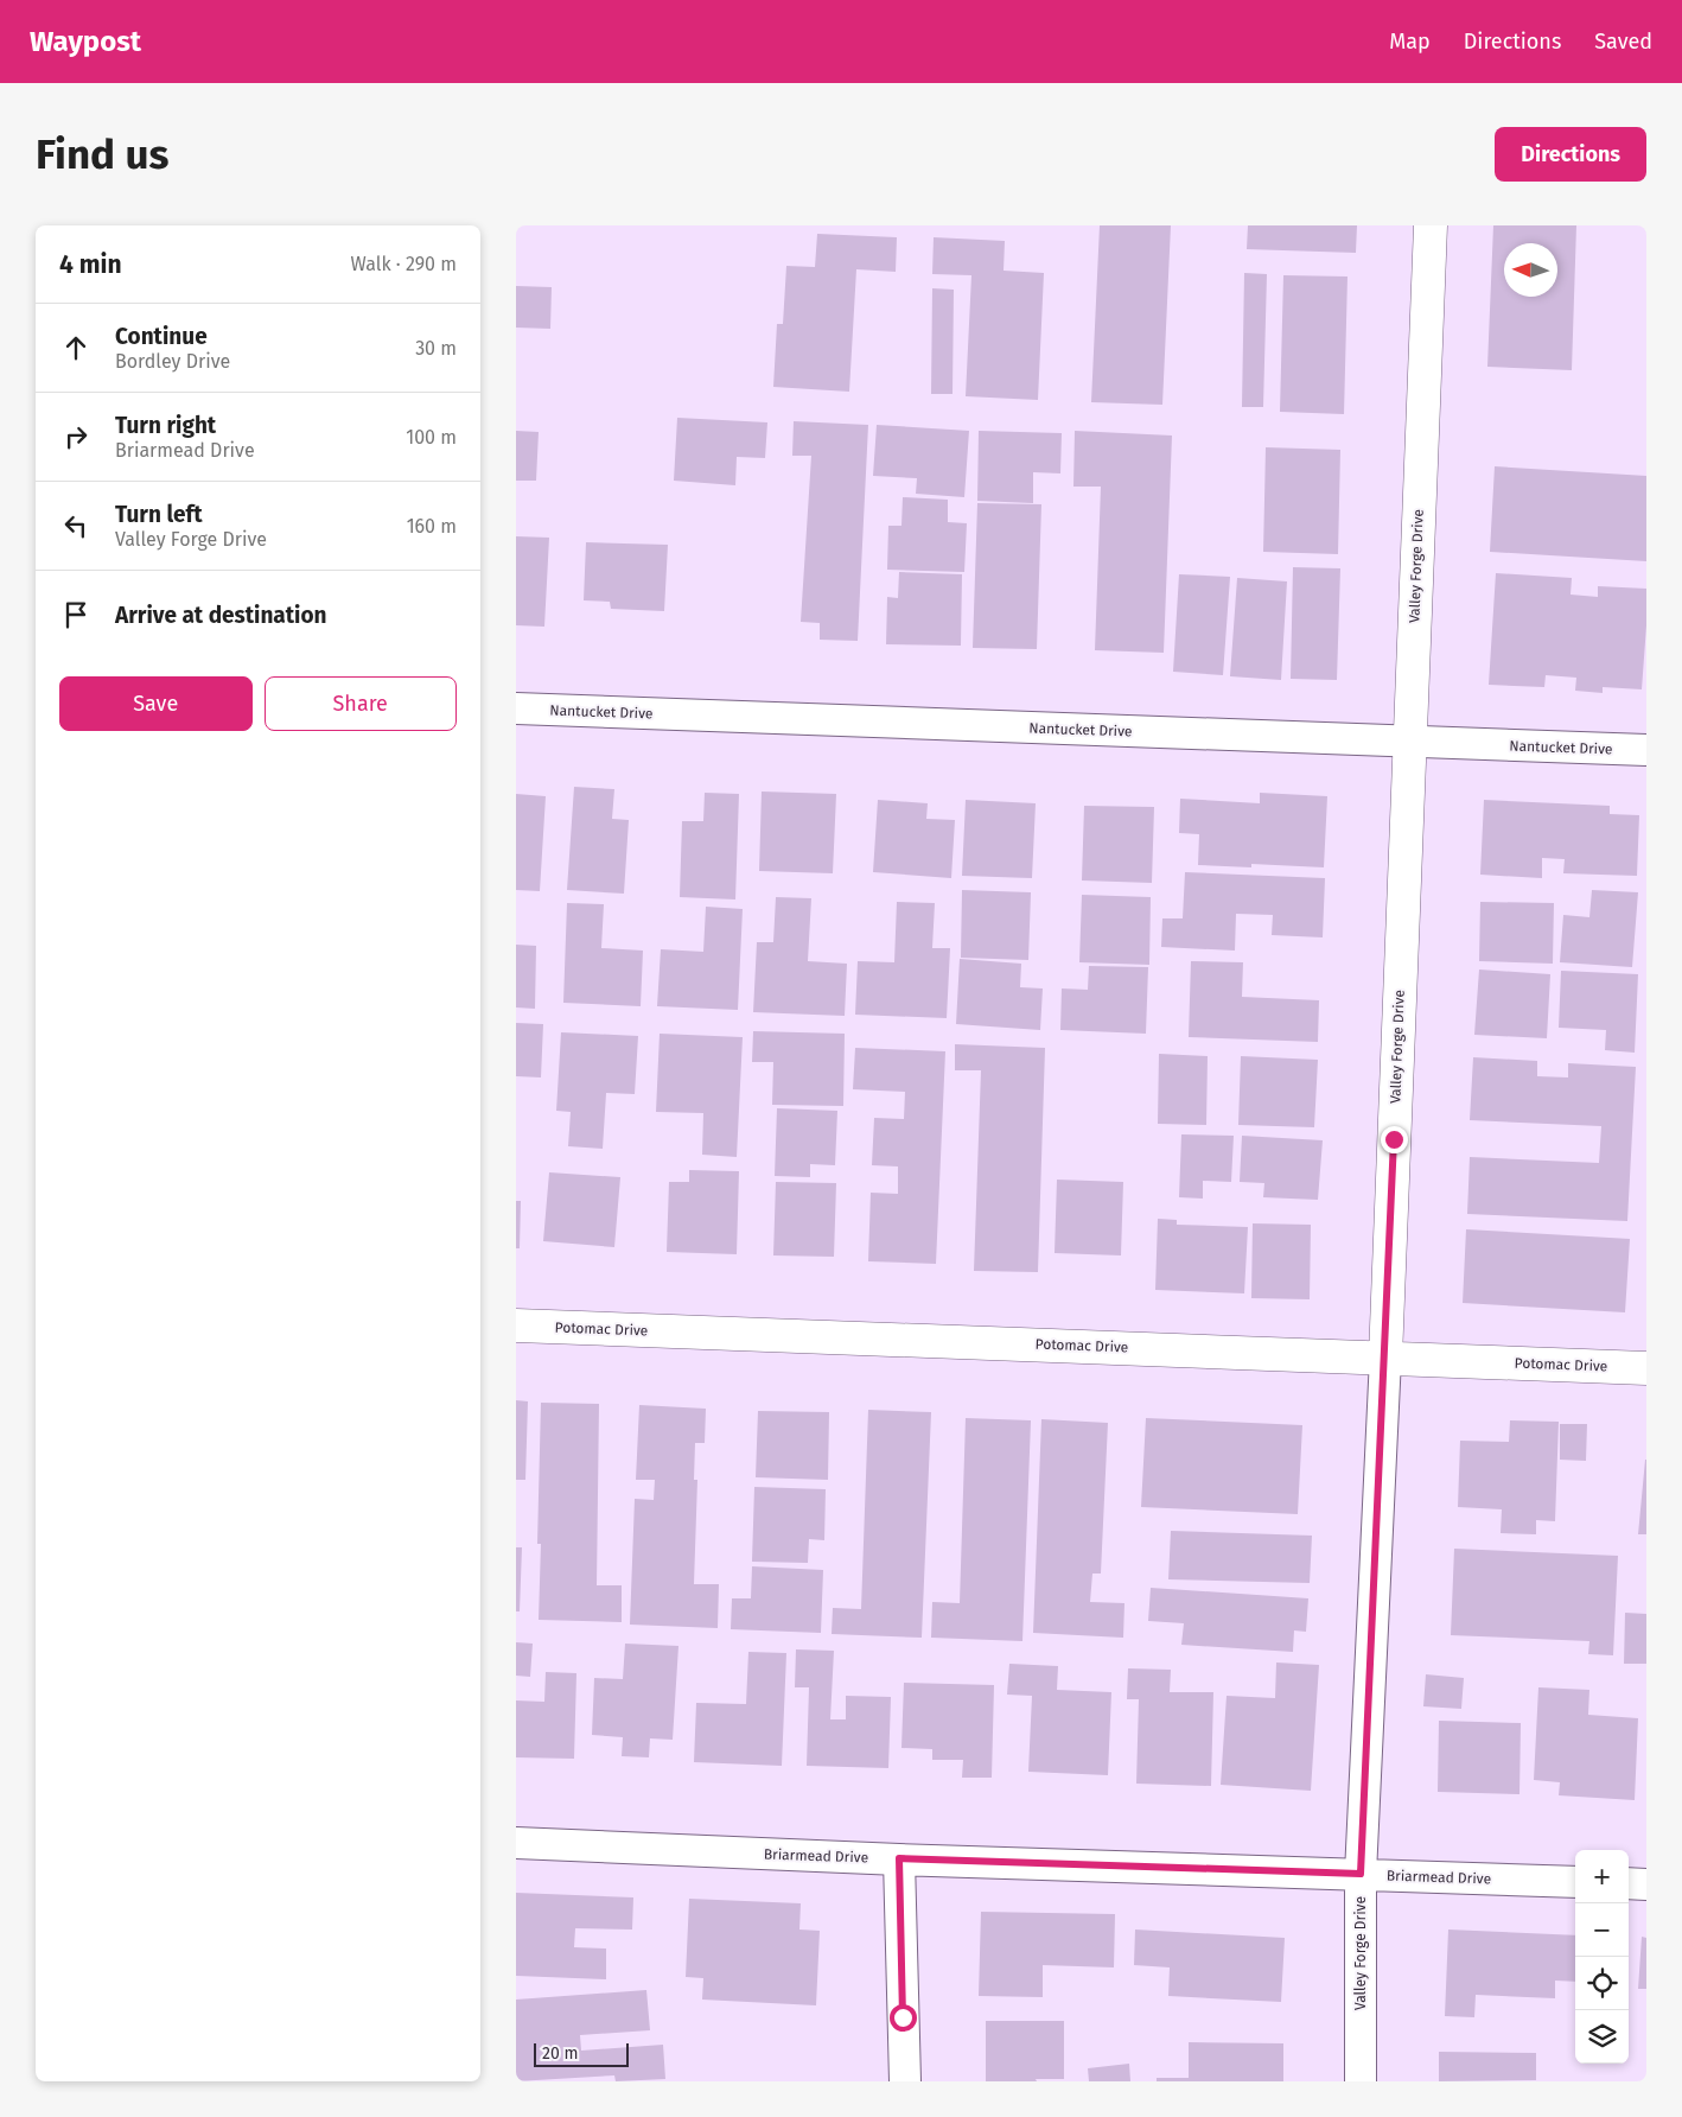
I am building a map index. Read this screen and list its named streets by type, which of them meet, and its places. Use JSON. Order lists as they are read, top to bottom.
{
  "streets": {
    "street": [
      "Valley Forge Drive",
      "Nantucket Drive",
      "Potomac Drive",
      "Briarmead Drive"
    ]
  },
  "crossings": [
    ["Valley Forge Drive", "Nantucket Drive"],
    ["Valley Forge Drive", "Potomac Drive"],
    ["Valley Forge Drive", "Briarmead Drive"]
  ],
  "scale_bar": "20 m",
  "north": "left",
  "page": {
    "header": "Waypost",
    "nav": ["Map", "Directions", "Saved"],
    "buttons": [
      "Directions",
      ["Save", "Share"]
    ],
    "title": "Find us",
    "heading": ["4 min", "Walk · 290 m"],
    "list": [
      ["Continue", "Bordley Drive", "30 m"],
      ["Turn right", "Briarmead Drive", "100 m"],
      ["Turn left", "Valley Forge Drive", "160 m"],
      "Arrive at destination"
    ],
    "map_buttons": ["+", "−"],
    "scale": "20 m"
  }
}
